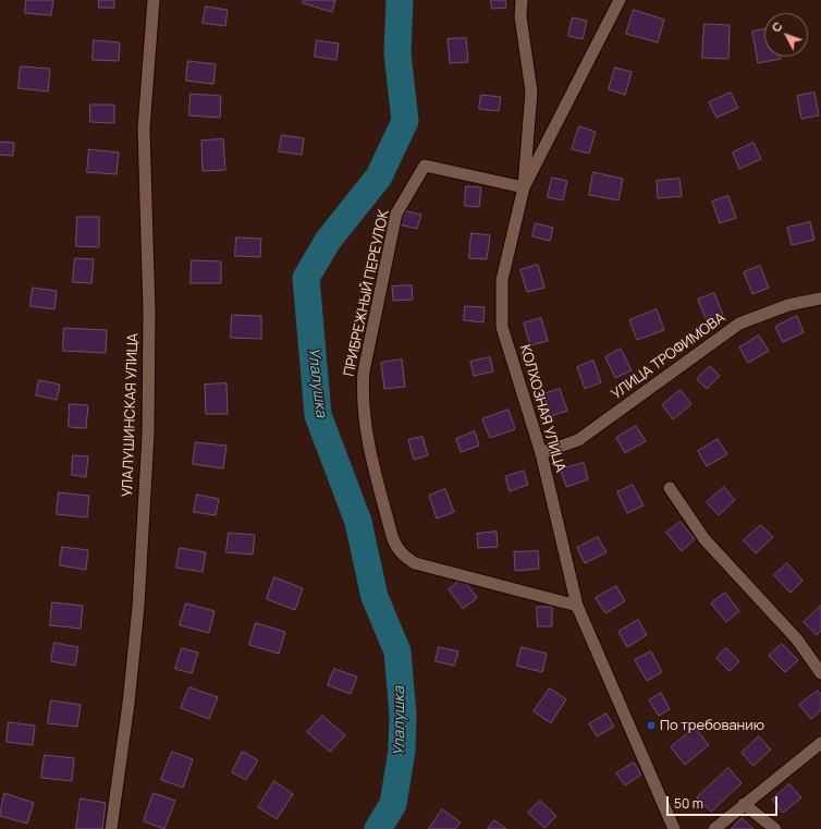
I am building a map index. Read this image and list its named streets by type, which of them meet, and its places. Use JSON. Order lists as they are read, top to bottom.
{
  "streets": {
    "street": [
      "ПРИБРЕЖНЫЙ ПЕРЕУЛОК",
      "УЛИЦА ТРОФИМОВА",
      "КОЛХОЗНАЯ УЛИЦА",
      "УЛАЛУШИНСКАЯ УЛИЦА"
    ]
  },
  "crossings": [
    ["ПРИБРЕЖНЫЙ ПЕРЕУЛОК", "КОЛХОЗНАЯ УЛИЦА"],
    ["УЛИЦА ТРОФИМОВА", "КОЛХОЗНАЯ УЛИЦА"]
  ],
  "water": ["Улалушка"],
  "places": ["По требованию"],
  "scale_bar": "50 m",
  "north": "top left"
}
